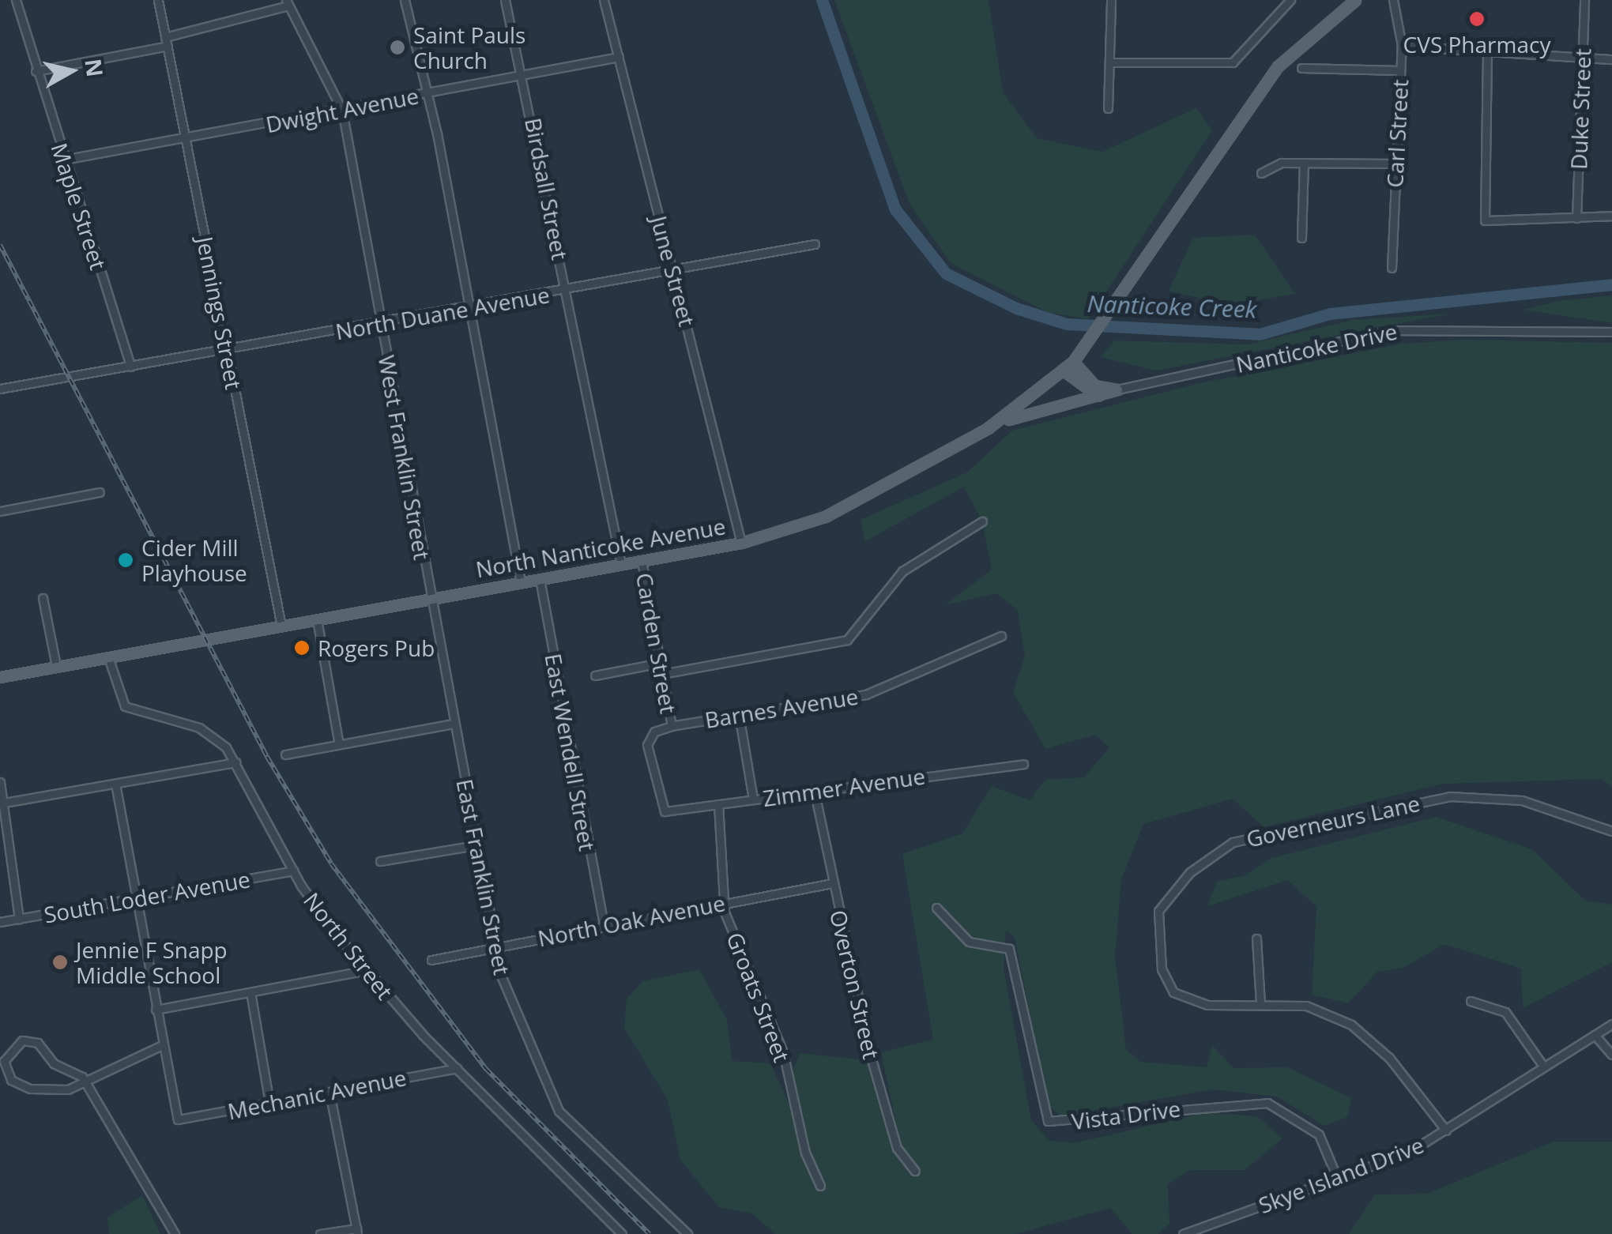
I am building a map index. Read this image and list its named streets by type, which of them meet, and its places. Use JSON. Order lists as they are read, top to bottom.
{
  "streets": {
    "main road": ["North Nanticoke Avenue"],
    "street": [
      "Duke Street",
      "Dwight Avenue",
      "Carl Street",
      "Birdsall Street",
      "Maple Street",
      "June Street",
      "Jennings Street",
      "North Duane Avenue",
      "Nanticoke Drive",
      "West Franklin Street",
      "Carden Street",
      "Barnes Avenue",
      "East Wendell Street",
      "Zimmer Avenue",
      "Governeurs Lane",
      "East Franklin Street",
      "South Loder Avenue",
      "North Oak Avenue",
      "North Street",
      "Overton Street",
      "Groats Street",
      "Mechanic Avenue",
      "Vista Drive",
      "Skye Island Drive"
    ]
  },
  "crossings": [
    ["Dwight Avenue", "Birdsall Street"],
    ["Dwight Avenue", "Maple Street"],
    ["Dwight Avenue", "June Street"],
    ["Dwight Avenue", "Jennings Street"],
    ["Dwight Avenue", "West Franklin Street"],
    ["Birdsall Street", "North Duane Avenue"],
    ["Birdsall Street", "North Nanticoke Avenue"],
    ["Maple Street", "North Duane Avenue"],
    ["June Street", "North Duane Avenue"],
    ["June Street", "North Nanticoke Avenue"],
    ["Jennings Street", "North Duane Avenue"],
    ["Jennings Street", "North Nanticoke Avenue"],
    ["North Duane Avenue", "West Franklin Street"],
    ["West Franklin Street", "North Nanticoke Avenue"],
    ["West Franklin Street", "East Franklin Street"],
    ["North Nanticoke Avenue", "Carden Street"],
    ["North Nanticoke Avenue", "East Wendell Street"],
    ["North Nanticoke Avenue", "East Franklin Street"],
    ["North Nanticoke Avenue", "North Street"],
    ["Carden Street", "Barnes Avenue"],
    ["Barnes Avenue", "Zimmer Avenue"],
    ["East Wendell Street", "North Oak Avenue"],
    ["Zimmer Avenue", "Overton Street"],
    ["Zimmer Avenue", "Groats Street"],
    ["Governeurs Lane", "Skye Island Drive"],
    ["East Franklin Street", "North Oak Avenue"],
    ["South Loder Avenue", "North Street"],
    ["North Oak Avenue", "Overton Street"],
    ["North Oak Avenue", "Groats Street"],
    ["North Street", "Mechanic Avenue"],
    ["Vista Drive", "Skye Island Drive"]
  ],
  "water": ["Nanticoke Creek"],
  "places": [
    "CVS Pharmacy",
    "Saint Pauls Church",
    "Cider Mill Playhouse",
    "Rogers Pub",
    "Jennie F Snapp Middle School"
  ],
  "north": "right"
}
